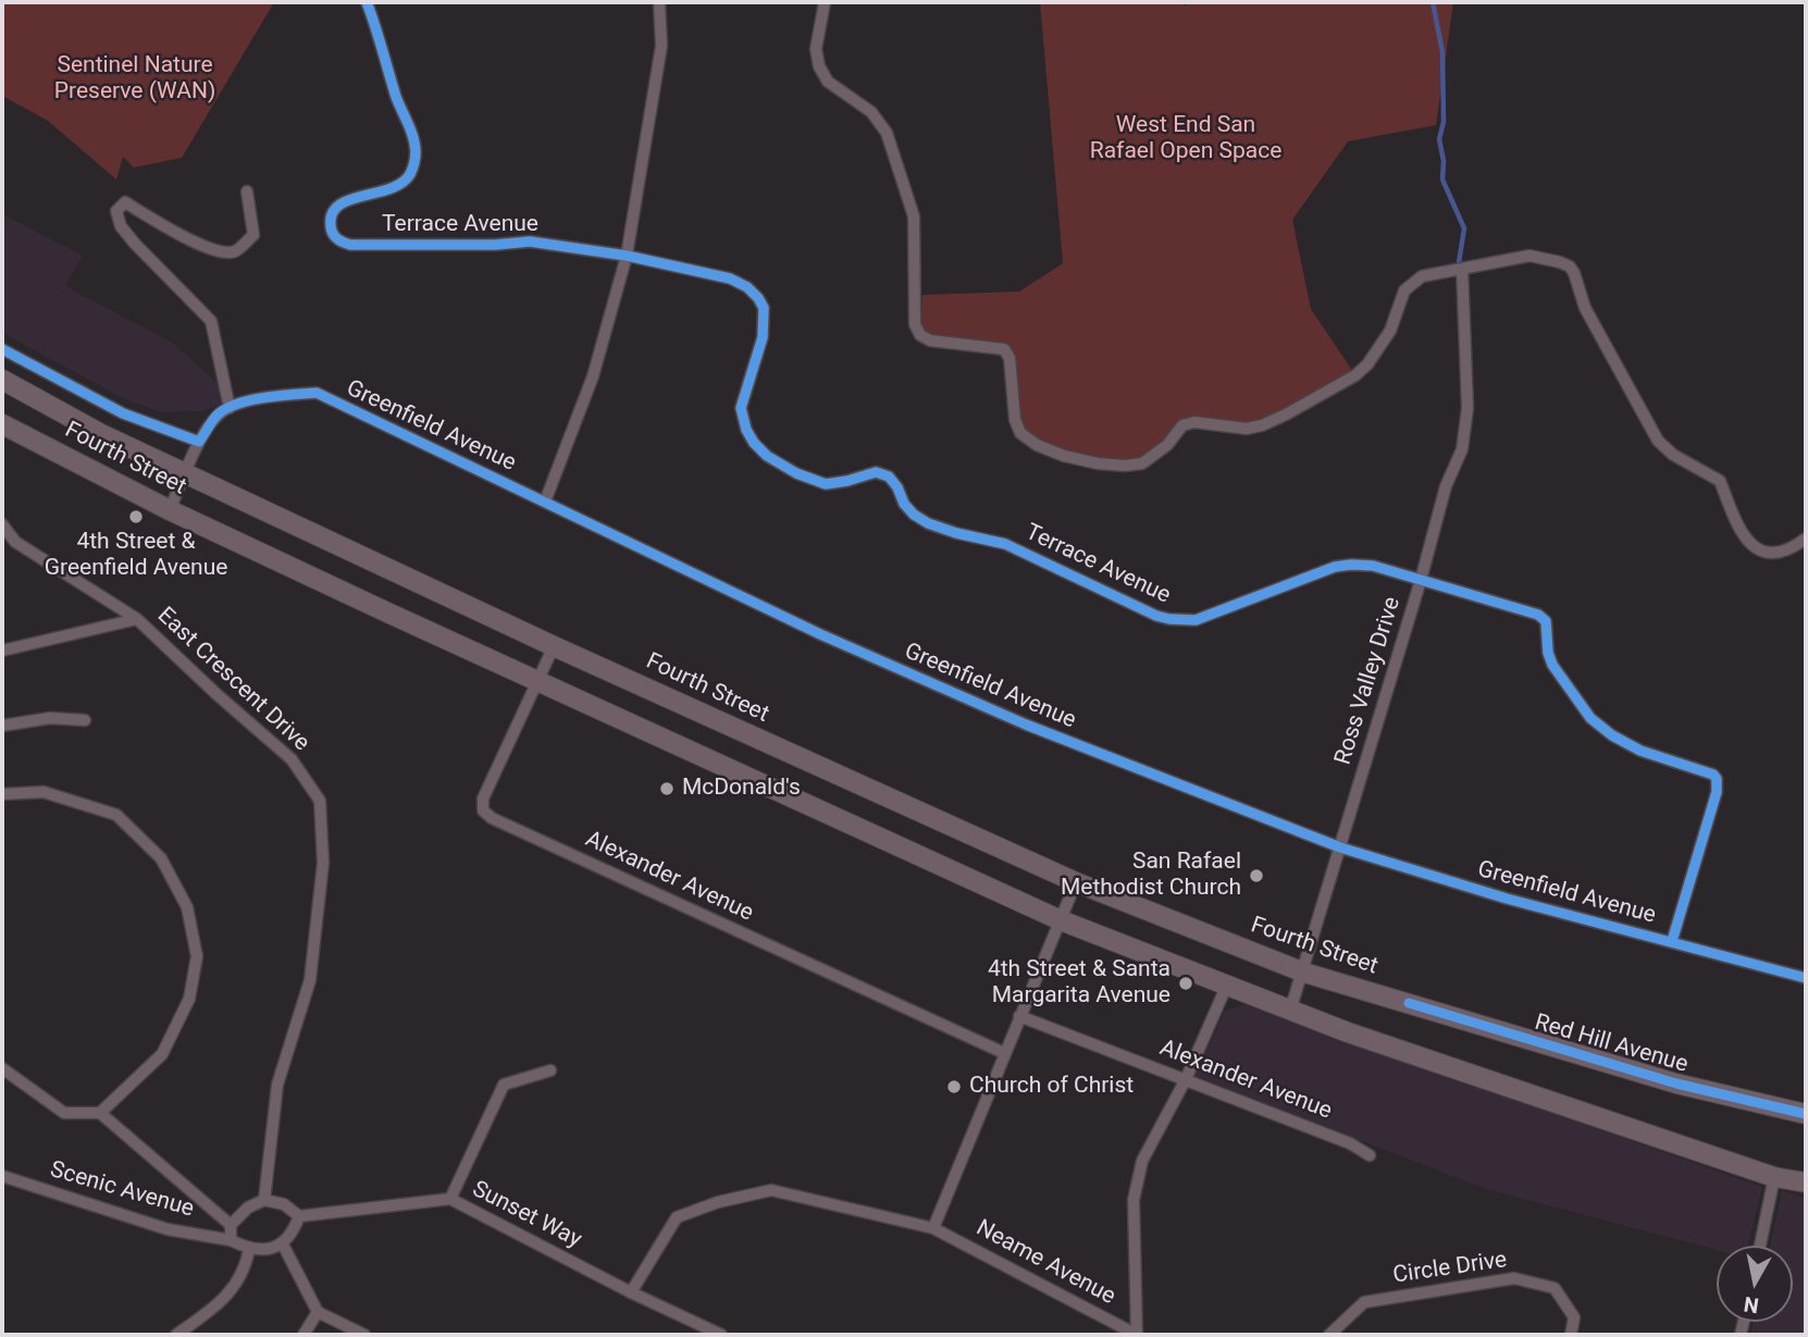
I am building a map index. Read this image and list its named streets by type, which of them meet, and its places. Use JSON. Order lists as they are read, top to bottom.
{
  "streets": {
    "main road": ["Fourth Street", "Red Hill Avenue"],
    "street": [
      "Terrace Avenue",
      "Greenfield Avenue",
      "East Crescent Drive",
      "Ross Valley Drive",
      "Alexander Avenue",
      "Scenic Avenue",
      "Sunset Way",
      "Neame Avenue",
      "Circle Drive"
    ]
  },
  "crossings": [
    ["Terrace Avenue", "Greenfield Avenue"],
    ["Terrace Avenue", "Ross Valley Drive"],
    ["Greenfield Avenue", "Fourth Street"],
    ["Greenfield Avenue", "Ross Valley Drive"],
    ["Fourth Street", "Ross Valley Drive"],
    ["Fourth Street", "Alexander Avenue"],
    ["Fourth Street", "Red Hill Avenue"],
    ["East Crescent Drive", "Scenic Avenue"],
    ["East Crescent Drive", "Sunset Way"],
    ["Scenic Avenue", "Sunset Way"],
    ["Sunset Way", "Neame Avenue"]
  ],
  "parks": ["Sentinel Nature Preserve (WAN)", "West End San Rafael Open Space"],
  "places": [
    "4th Street & Greenfield Avenue",
    "McDonald's",
    "San Rafael Methodist Church",
    "4th Street & Santa Margarita Avenue",
    "Church of Christ"
  ],
  "north": "bottom"
}
